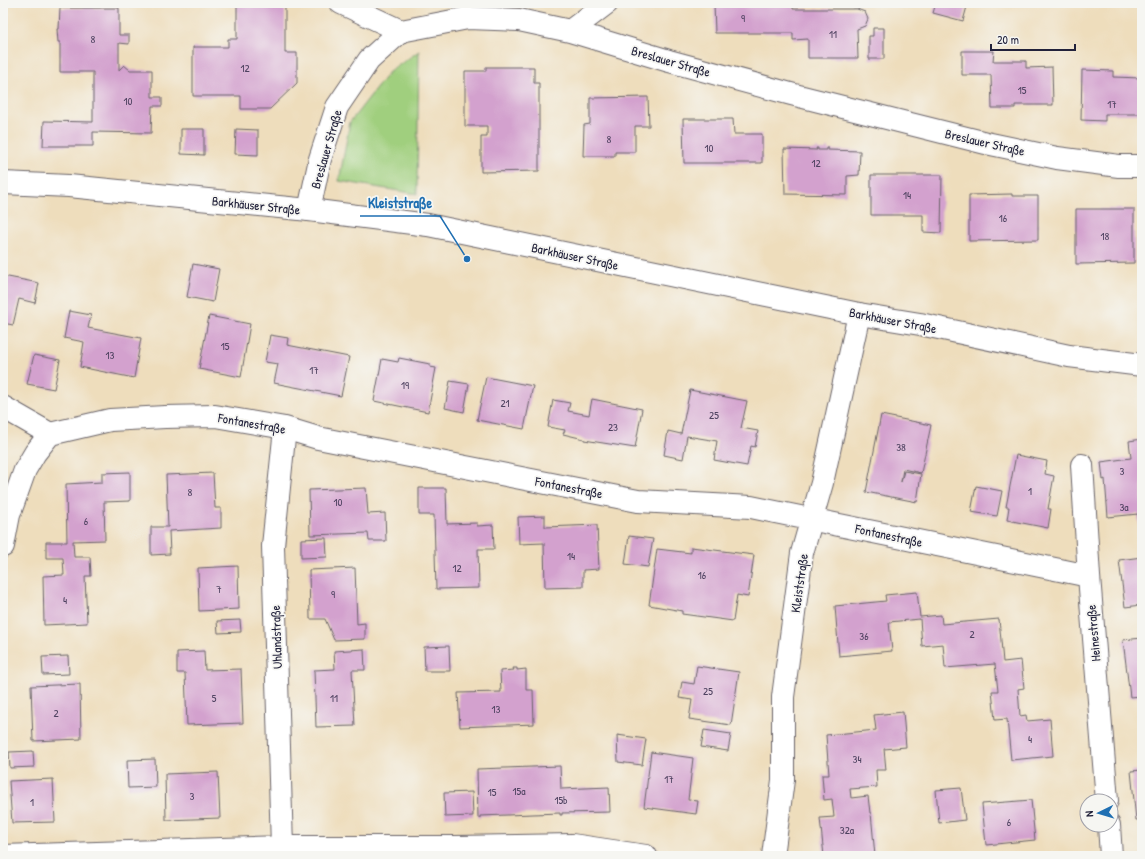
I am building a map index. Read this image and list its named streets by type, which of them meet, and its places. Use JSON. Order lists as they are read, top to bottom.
{
  "streets": {
    "street": [
      "Breslauer Straße",
      "Barkhäuser Straße",
      "Fontanestraße",
      "Kleiststraße",
      "Heinestraße",
      "Uhlandstraße"
    ]
  },
  "crossings": [
    ["Breslauer Straße", "Barkhäuser Straße"],
    ["Barkhäuser Straße", "Kleiststraße"],
    ["Fontanestraße", "Kleiststraße"],
    ["Fontanestraße", "Heinestraße"],
    ["Fontanestraße", "Uhlandstraße"]
  ],
  "places": ["Kleiststraße"],
  "house_numbers": [
    "9",
    "11",
    "8",
    "12",
    "15",
    "10",
    "17",
    "8",
    "10",
    "12",
    "14",
    "16",
    "18",
    "15",
    "13",
    "17",
    "19",
    "21",
    "25",
    "23",
    "38",
    "3",
    "1",
    "8",
    "10",
    "3a",
    "6",
    "14",
    "12",
    "16",
    "7",
    "9",
    "4",
    "2",
    "36",
    "25",
    "5",
    "11",
    "13",
    "2",
    "4",
    "34",
    "17",
    "15a",
    "15",
    "3",
    "15b",
    "1",
    "6",
    "32a"
  ],
  "scale_bar": "20 m",
  "north": "left"
}
